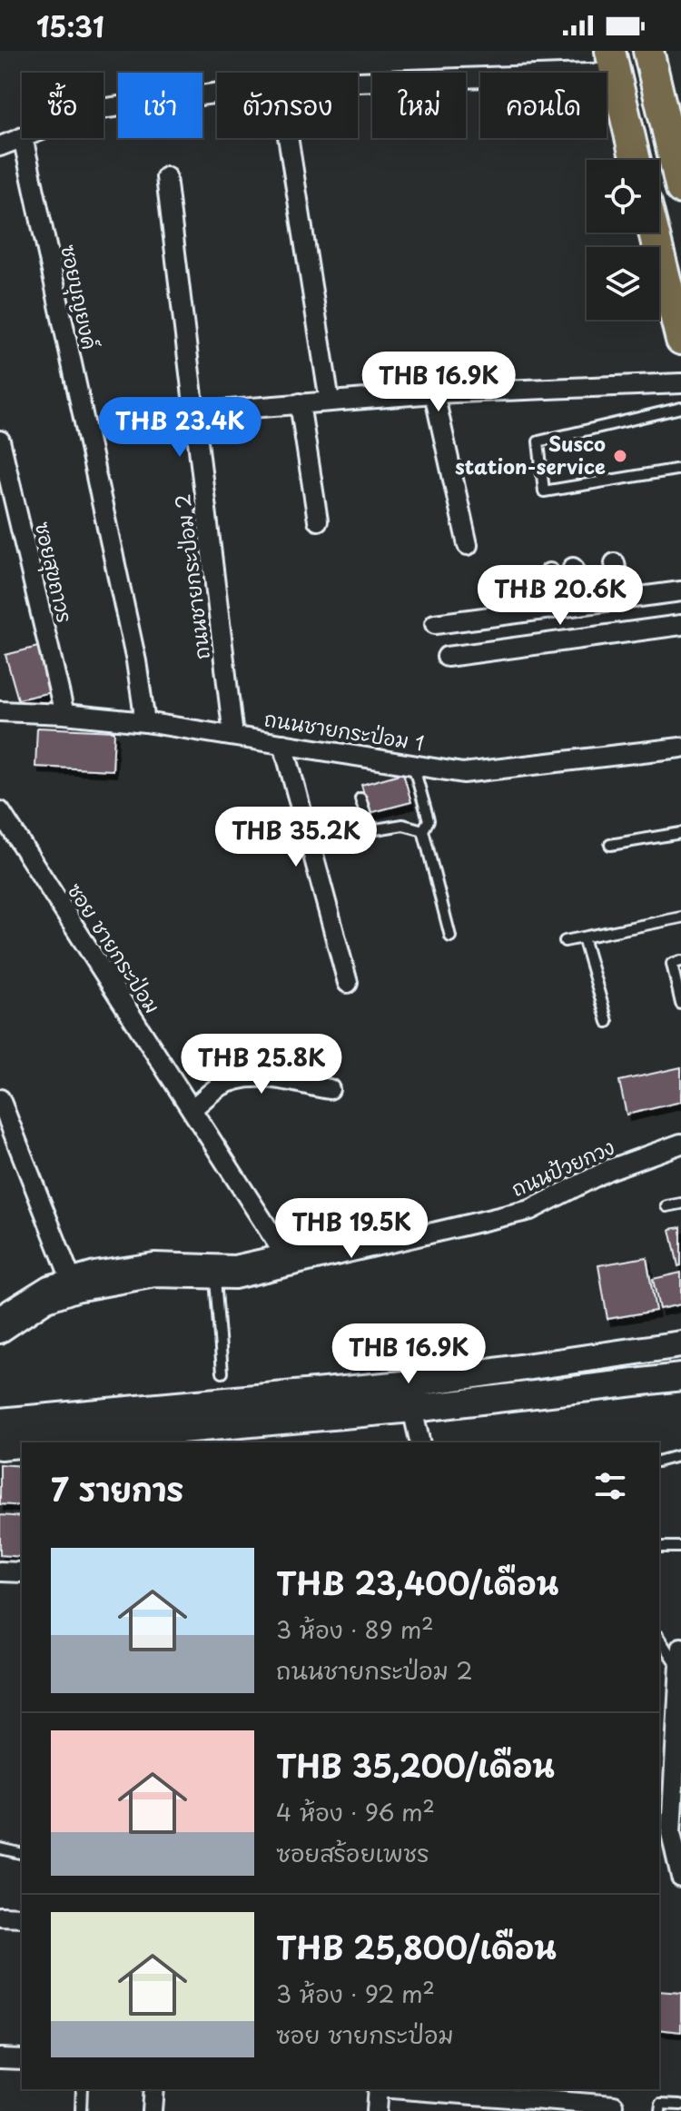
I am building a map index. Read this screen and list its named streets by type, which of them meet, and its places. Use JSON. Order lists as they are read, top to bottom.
{
  "streets": {
    "street": [
      "ซอยบุญยงค์",
      "ซอยสุขถาวร",
      "ถนนชายกระป่อม 2",
      "ถนนชายกระป่อม 1",
      "ซอย ชายกระป่อม",
      "ถนนป้วยกวง"
    ]
  },
  "crossings": [
    ["ซอยบุญยงค์", "ถนนชายกระป่อม 1"],
    ["ซอยสุขถาวร", "ถนนชายกระป่อม 1"],
    ["ถนนชายกระป่อม 2", "ถนนชายกระป่อม 1"],
    ["ซอย ชายกระป่อม", "ถนนป้วยกวง"]
  ],
  "places": ["Susco station-service"],
  "page": {
    "status": "15:31",
    "chip": [
      "ซื้อ",
      "เช่า",
      "ตัวกรอง",
      "ใหม่",
      "คอนโด"
    ],
    "price": [
      "THB 16.9K",
      "THB 23.4K",
      "THB 20.6K",
      "THB 35.2K",
      "THB 25.8K",
      "THB 19.5K",
      "THB 16.9K"
    ],
    "heading": "7 รายการ",
    "list": [
      {
        "name": "THB 23,400/เดือน",
        "note": "3 ห้อง · 89 m² · ถนนชายกระป่อม 2"
      },
      {
        "name": "THB 35,200/เดือน",
        "note": "4 ห้อง · 96 m² · ซอยสร้อยเพชร"
      },
      {
        "name": "THB 25,800/เดือน",
        "note": "3 ห้อง · 92 m² · ซอย ชายกระป่อม"
      }
    ]
  }
}
